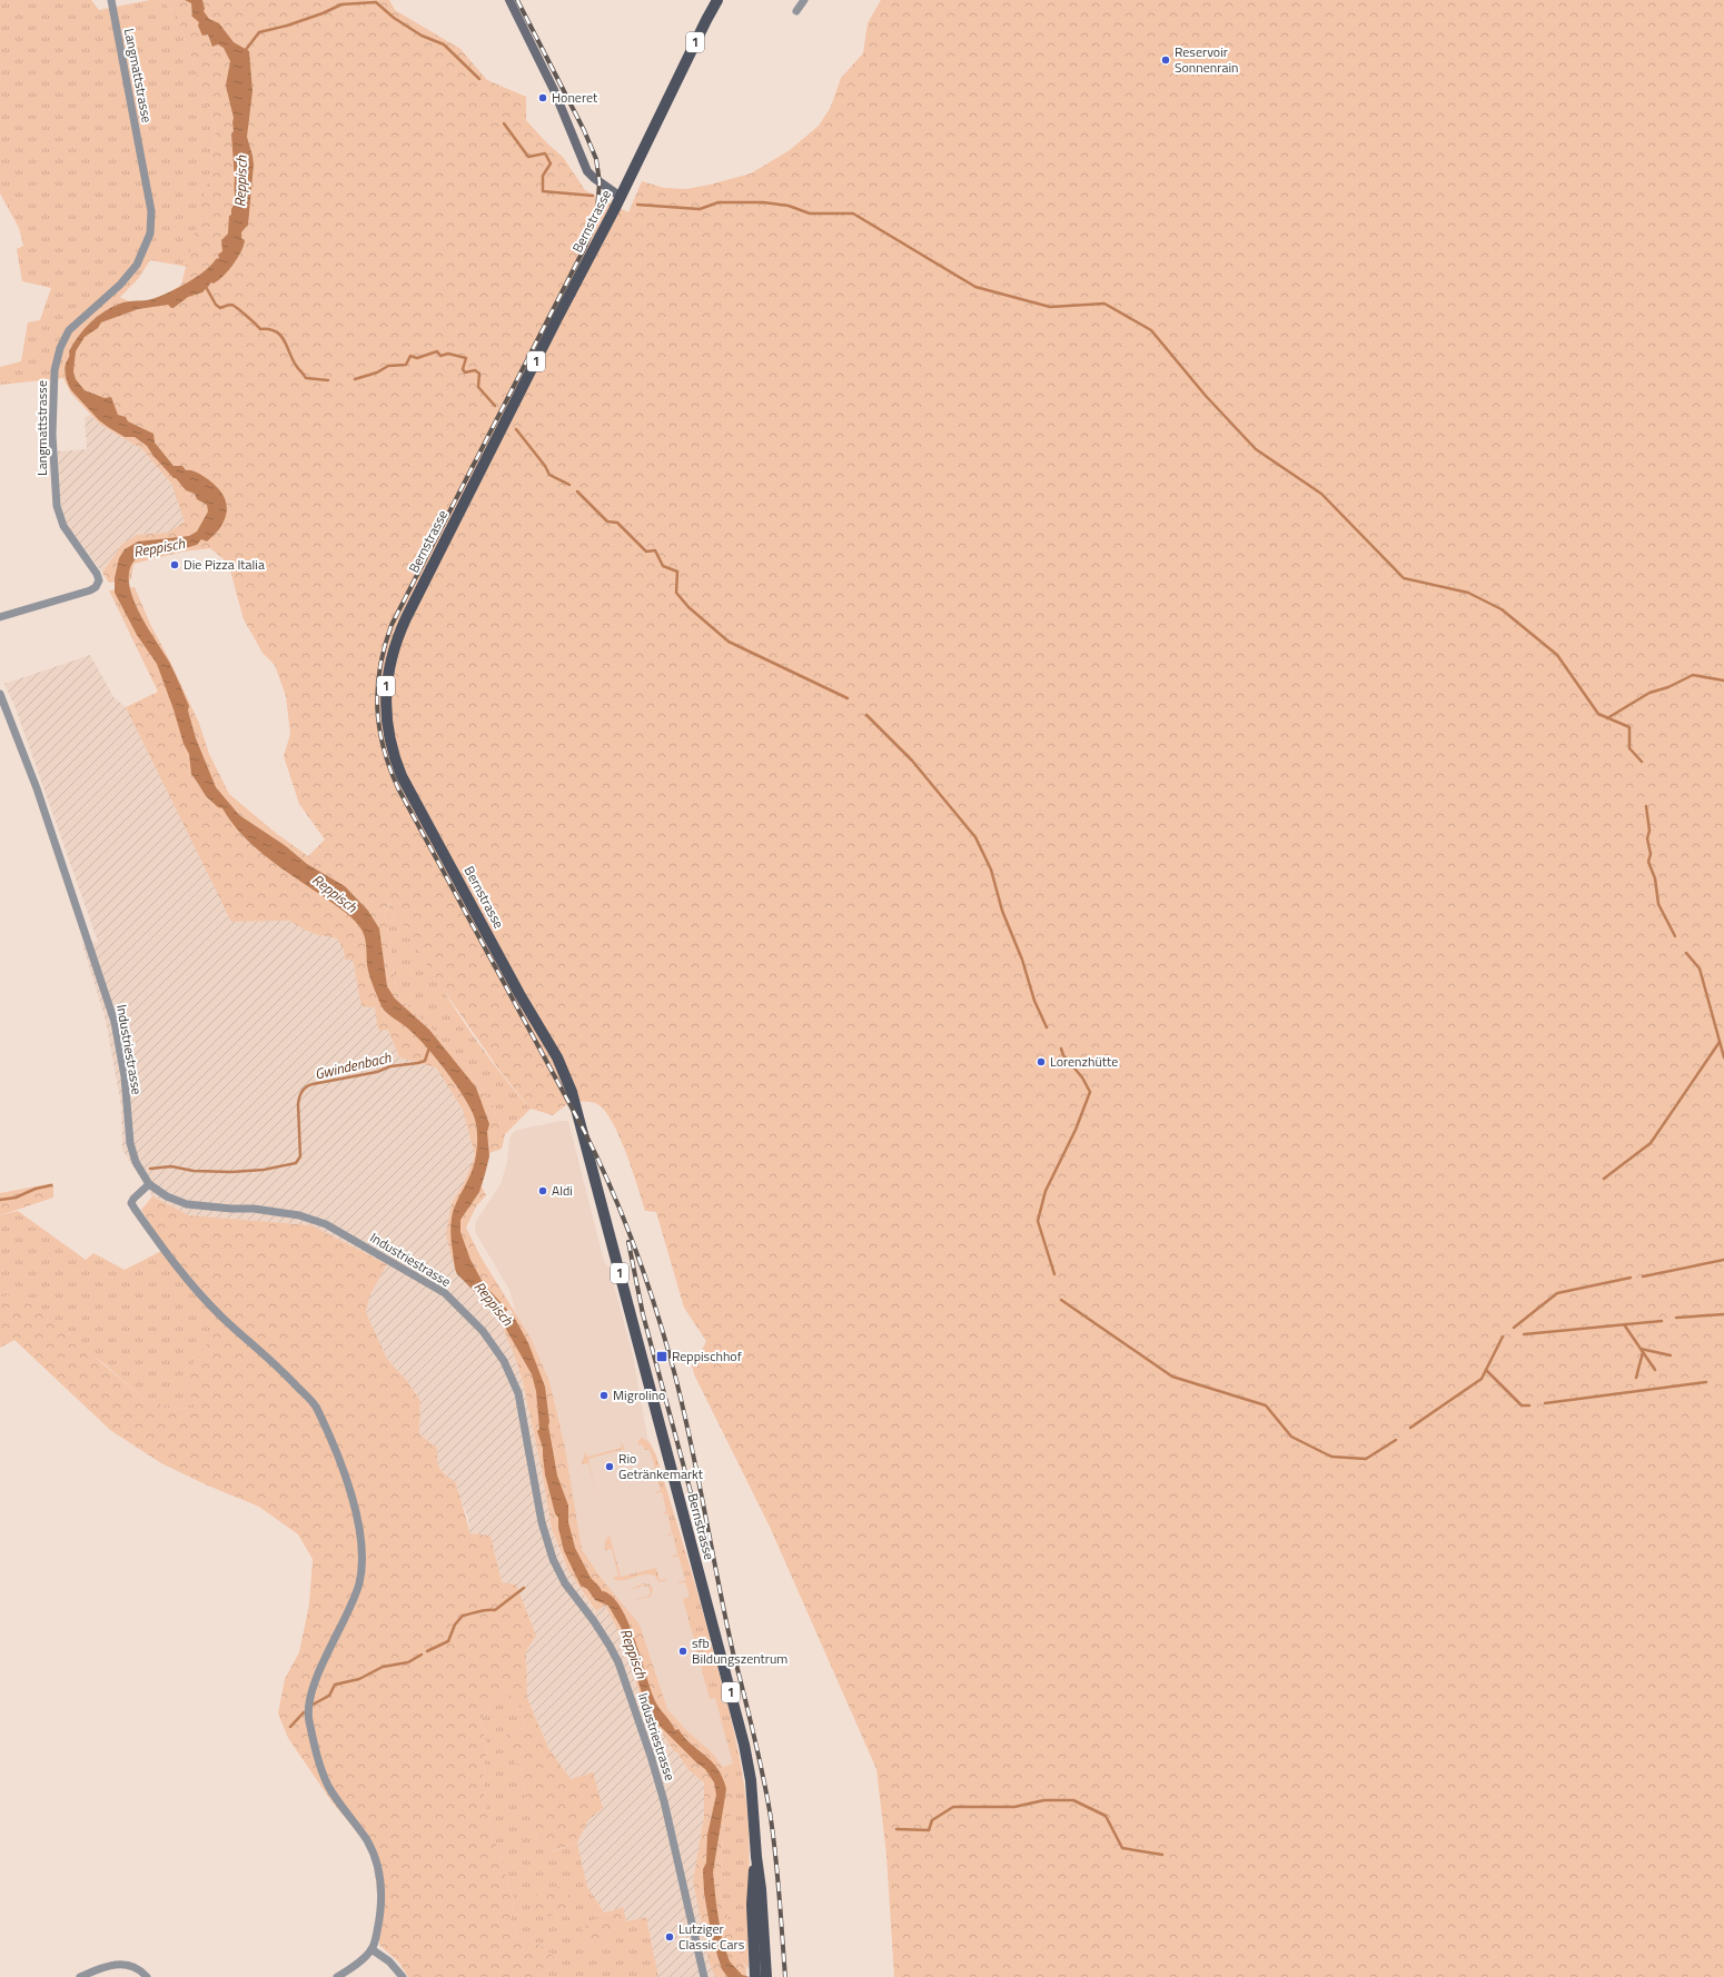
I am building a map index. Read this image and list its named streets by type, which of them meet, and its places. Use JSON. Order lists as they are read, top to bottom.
{
  "streets": {
    "main road": ["1", "Bernstrasse"],
    "street": ["Langmattstrasse", "Industriestrasse"]
  },
  "water": ["Reppisch", "Gwindenbach"],
  "places": {
    "other": [
      "Reservoir Sonnenrain",
      "Honeret",
      "Die Pizza Italia",
      "Lorenzhütte",
      "Aldi",
      "Migrolino",
      "Rio Getränkemarkt",
      "sfb Bildungszentrum",
      "Lutziger Classic Cars"
    ],
    "transit": ["Reppischhof"]
  }
}
